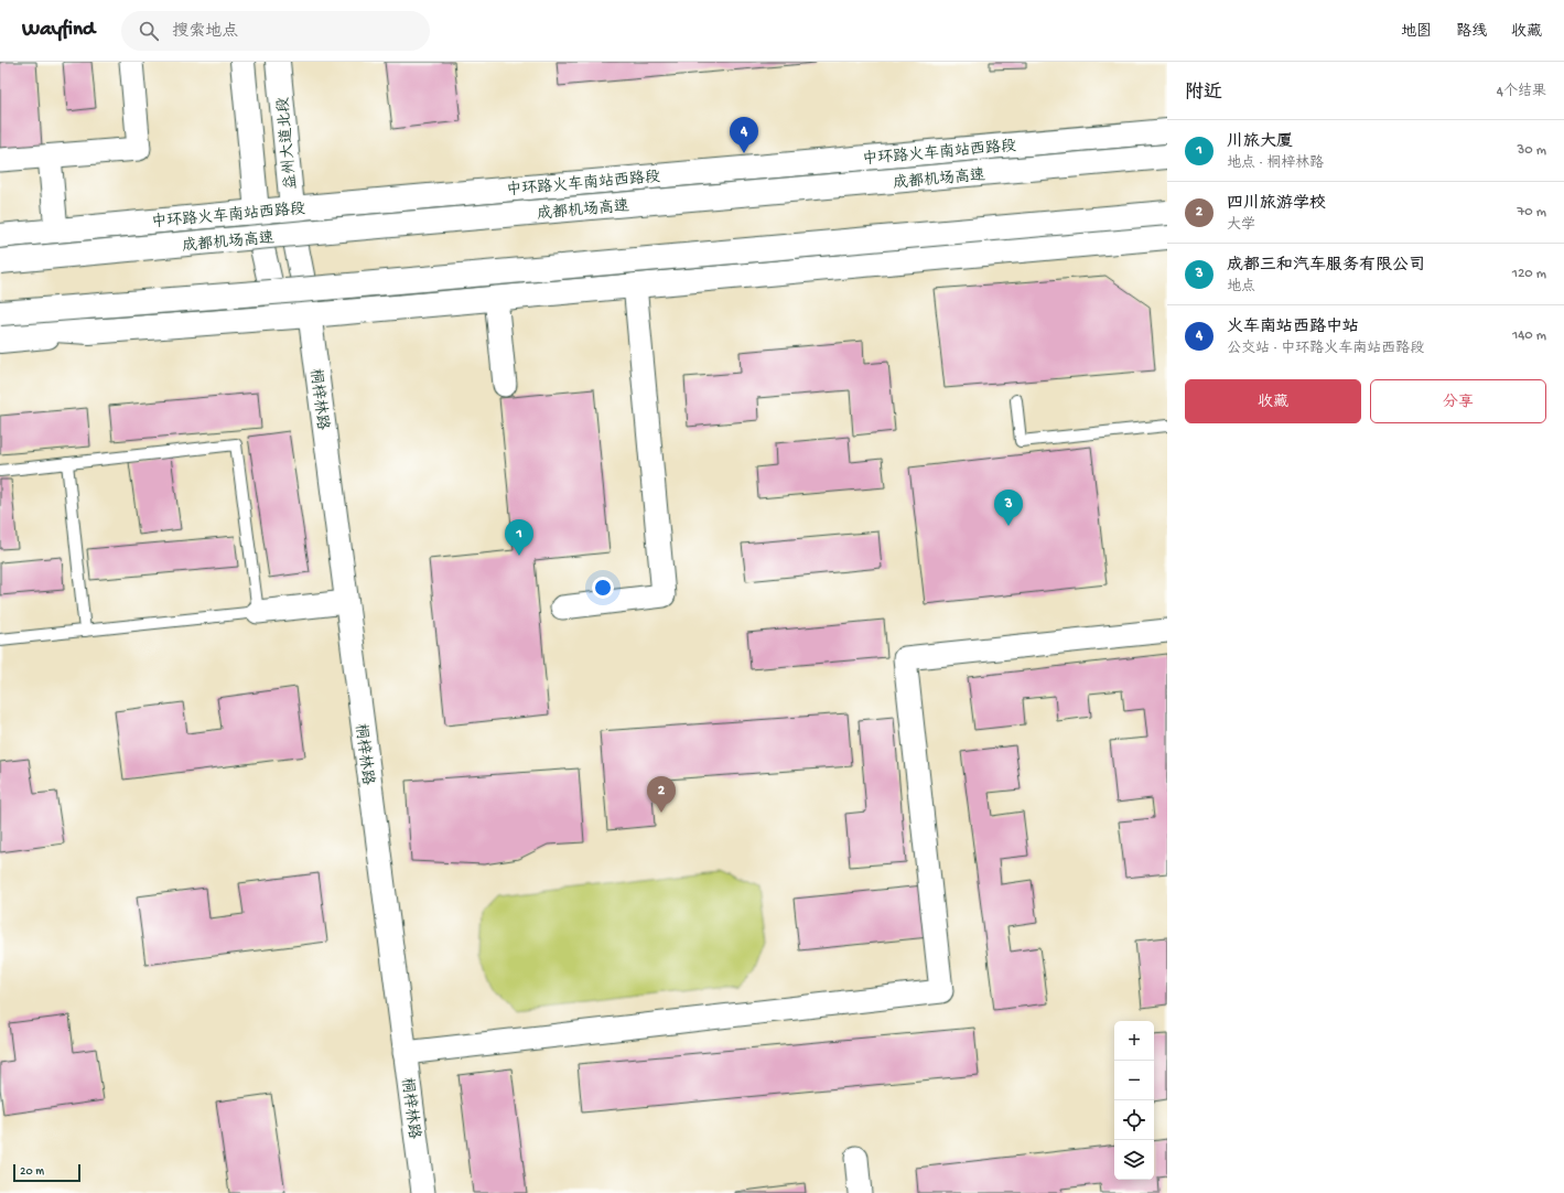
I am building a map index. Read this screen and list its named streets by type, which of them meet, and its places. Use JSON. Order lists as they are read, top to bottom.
{
  "streets": {
    "main road": ["益州大道北段", "中环路火车南站西路段", "成都机场高速"],
    "street": ["桐梓林路"]
  },
  "crossings": [
    ["益州大道北段", "中环路火车南站西路段"],
    ["益州大道北段", "桐梓林路"]
  ],
  "scale_bar": "20 m",
  "page": {
    "header": "Wayfind",
    "search": "搜索地点",
    "nav": ["地图", "路线", "收藏"],
    "heading": ["附近", "4个结果"],
    "pins": [
      "4",
      "3",
      "1",
      "2"
    ],
    "list": [
      {
        "mark": "1",
        "name": "川旅大厦",
        "note": "地点 · 桐梓林路",
        "value": "30 m"
      },
      {
        "mark": "2",
        "name": "四川旅游学校",
        "note": "大学",
        "value": "70 m"
      },
      {
        "mark": "3",
        "name": "成都三和汽车服务有限公司",
        "note": "地点",
        "value": "120 m"
      },
      {
        "mark": "4",
        "name": "火车南站西路中站",
        "note": "公交站 · 中环路火车南站西路段",
        "value": "140 m"
      }
    ],
    "buttons": ["收藏", "分享"],
    "map_buttons": ["+", "−"],
    "scale": "20 m"
  }
}
